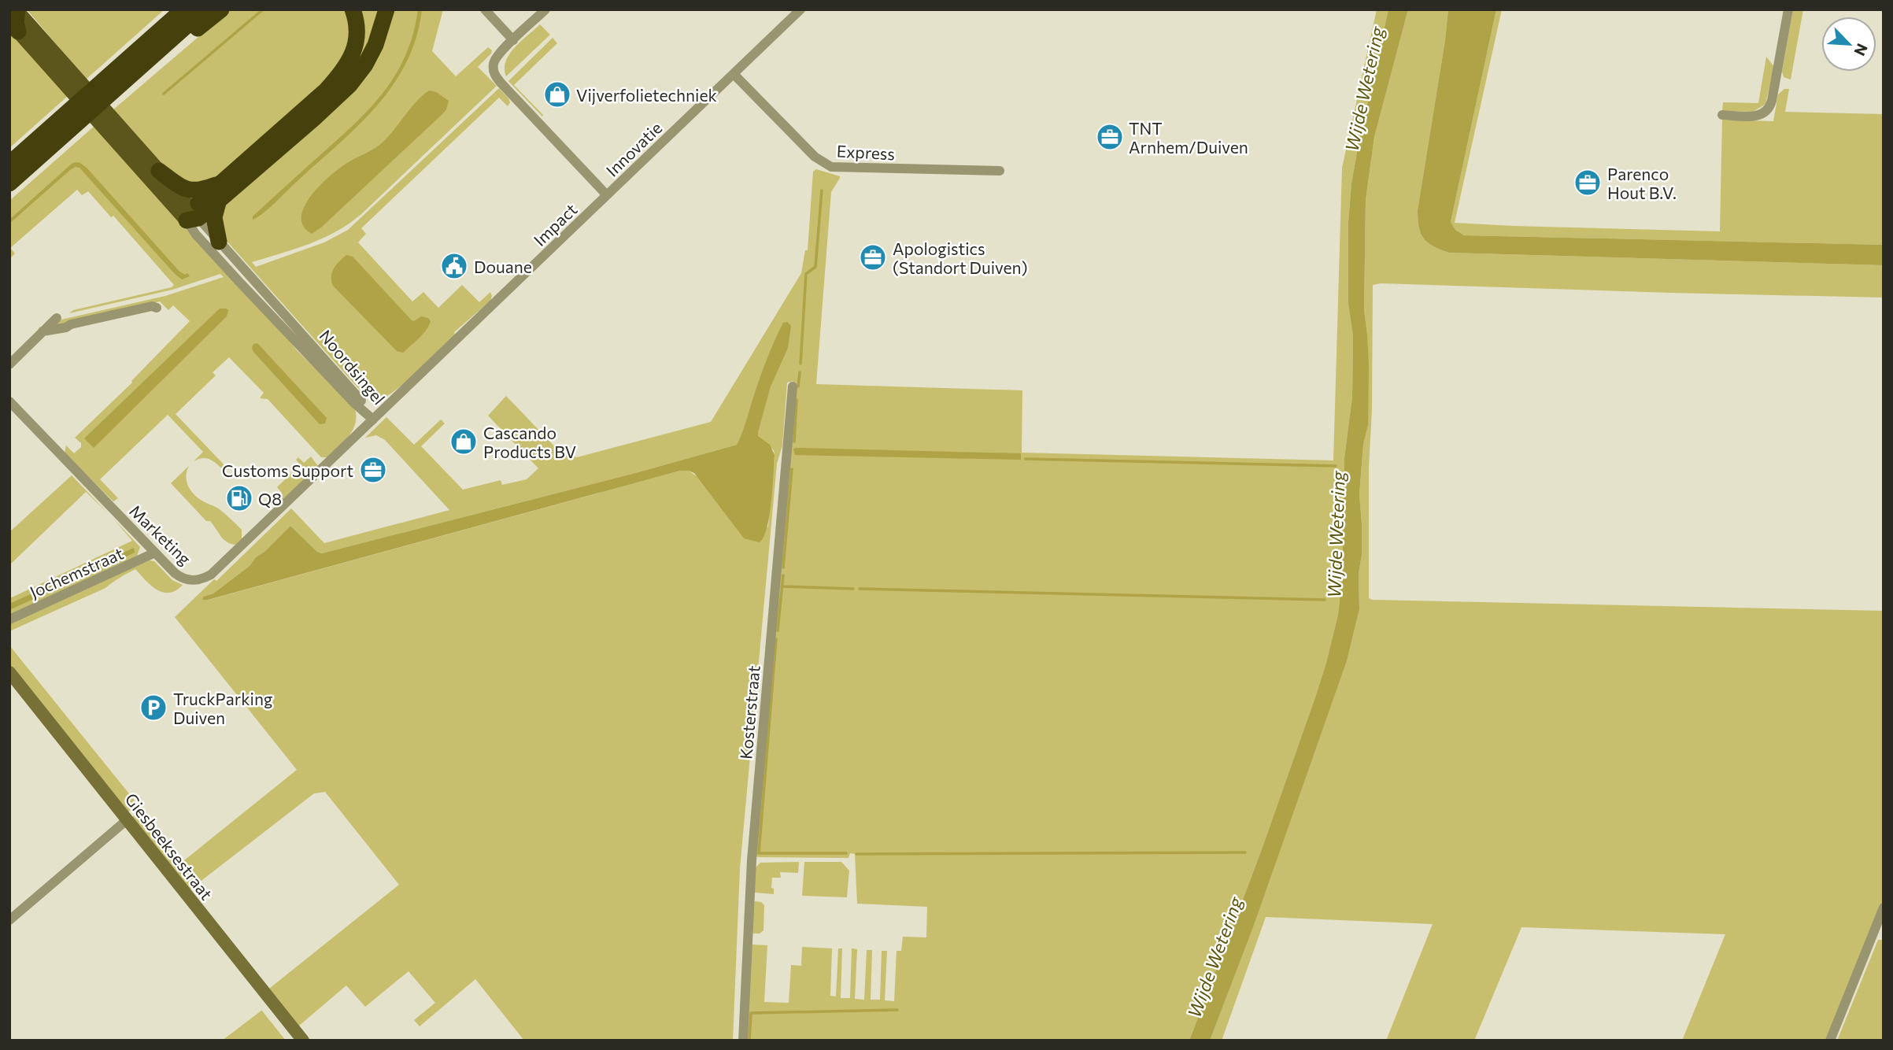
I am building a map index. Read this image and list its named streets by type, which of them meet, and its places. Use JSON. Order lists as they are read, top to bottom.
{
  "streets": {
    "main road": ["Noordsingel"],
    "street": [
      "Innovatie",
      "Express",
      "Impact",
      "Marketing",
      "Jochemstraat",
      "Kosterstraat",
      "Giesbeeksestraat"
    ]
  },
  "crossings": [
    ["Innovatie", "Express"],
    ["Innovatie", "Impact"],
    ["Impact", "Noordsingel"],
    ["Impact", "Marketing"],
    ["Noordsingel", "Marketing"],
    ["Marketing", "Jochemstraat"]
  ],
  "water": ["Wijde Wetering"],
  "places": {
    "shop": ["Vijverfolietechniek", "Cascando Products BV"],
    "office": [
      "TNT Arnhem/Duiven",
      "Parenco Hout B.V.",
      "Apologistics (Standort Duiven)",
      "Customs Support"
    ],
    "public building": ["Douane"],
    "fuel station": ["Q8"],
    "parking": ["TruckParking Duiven"]
  },
  "north": "bottom right"
}
